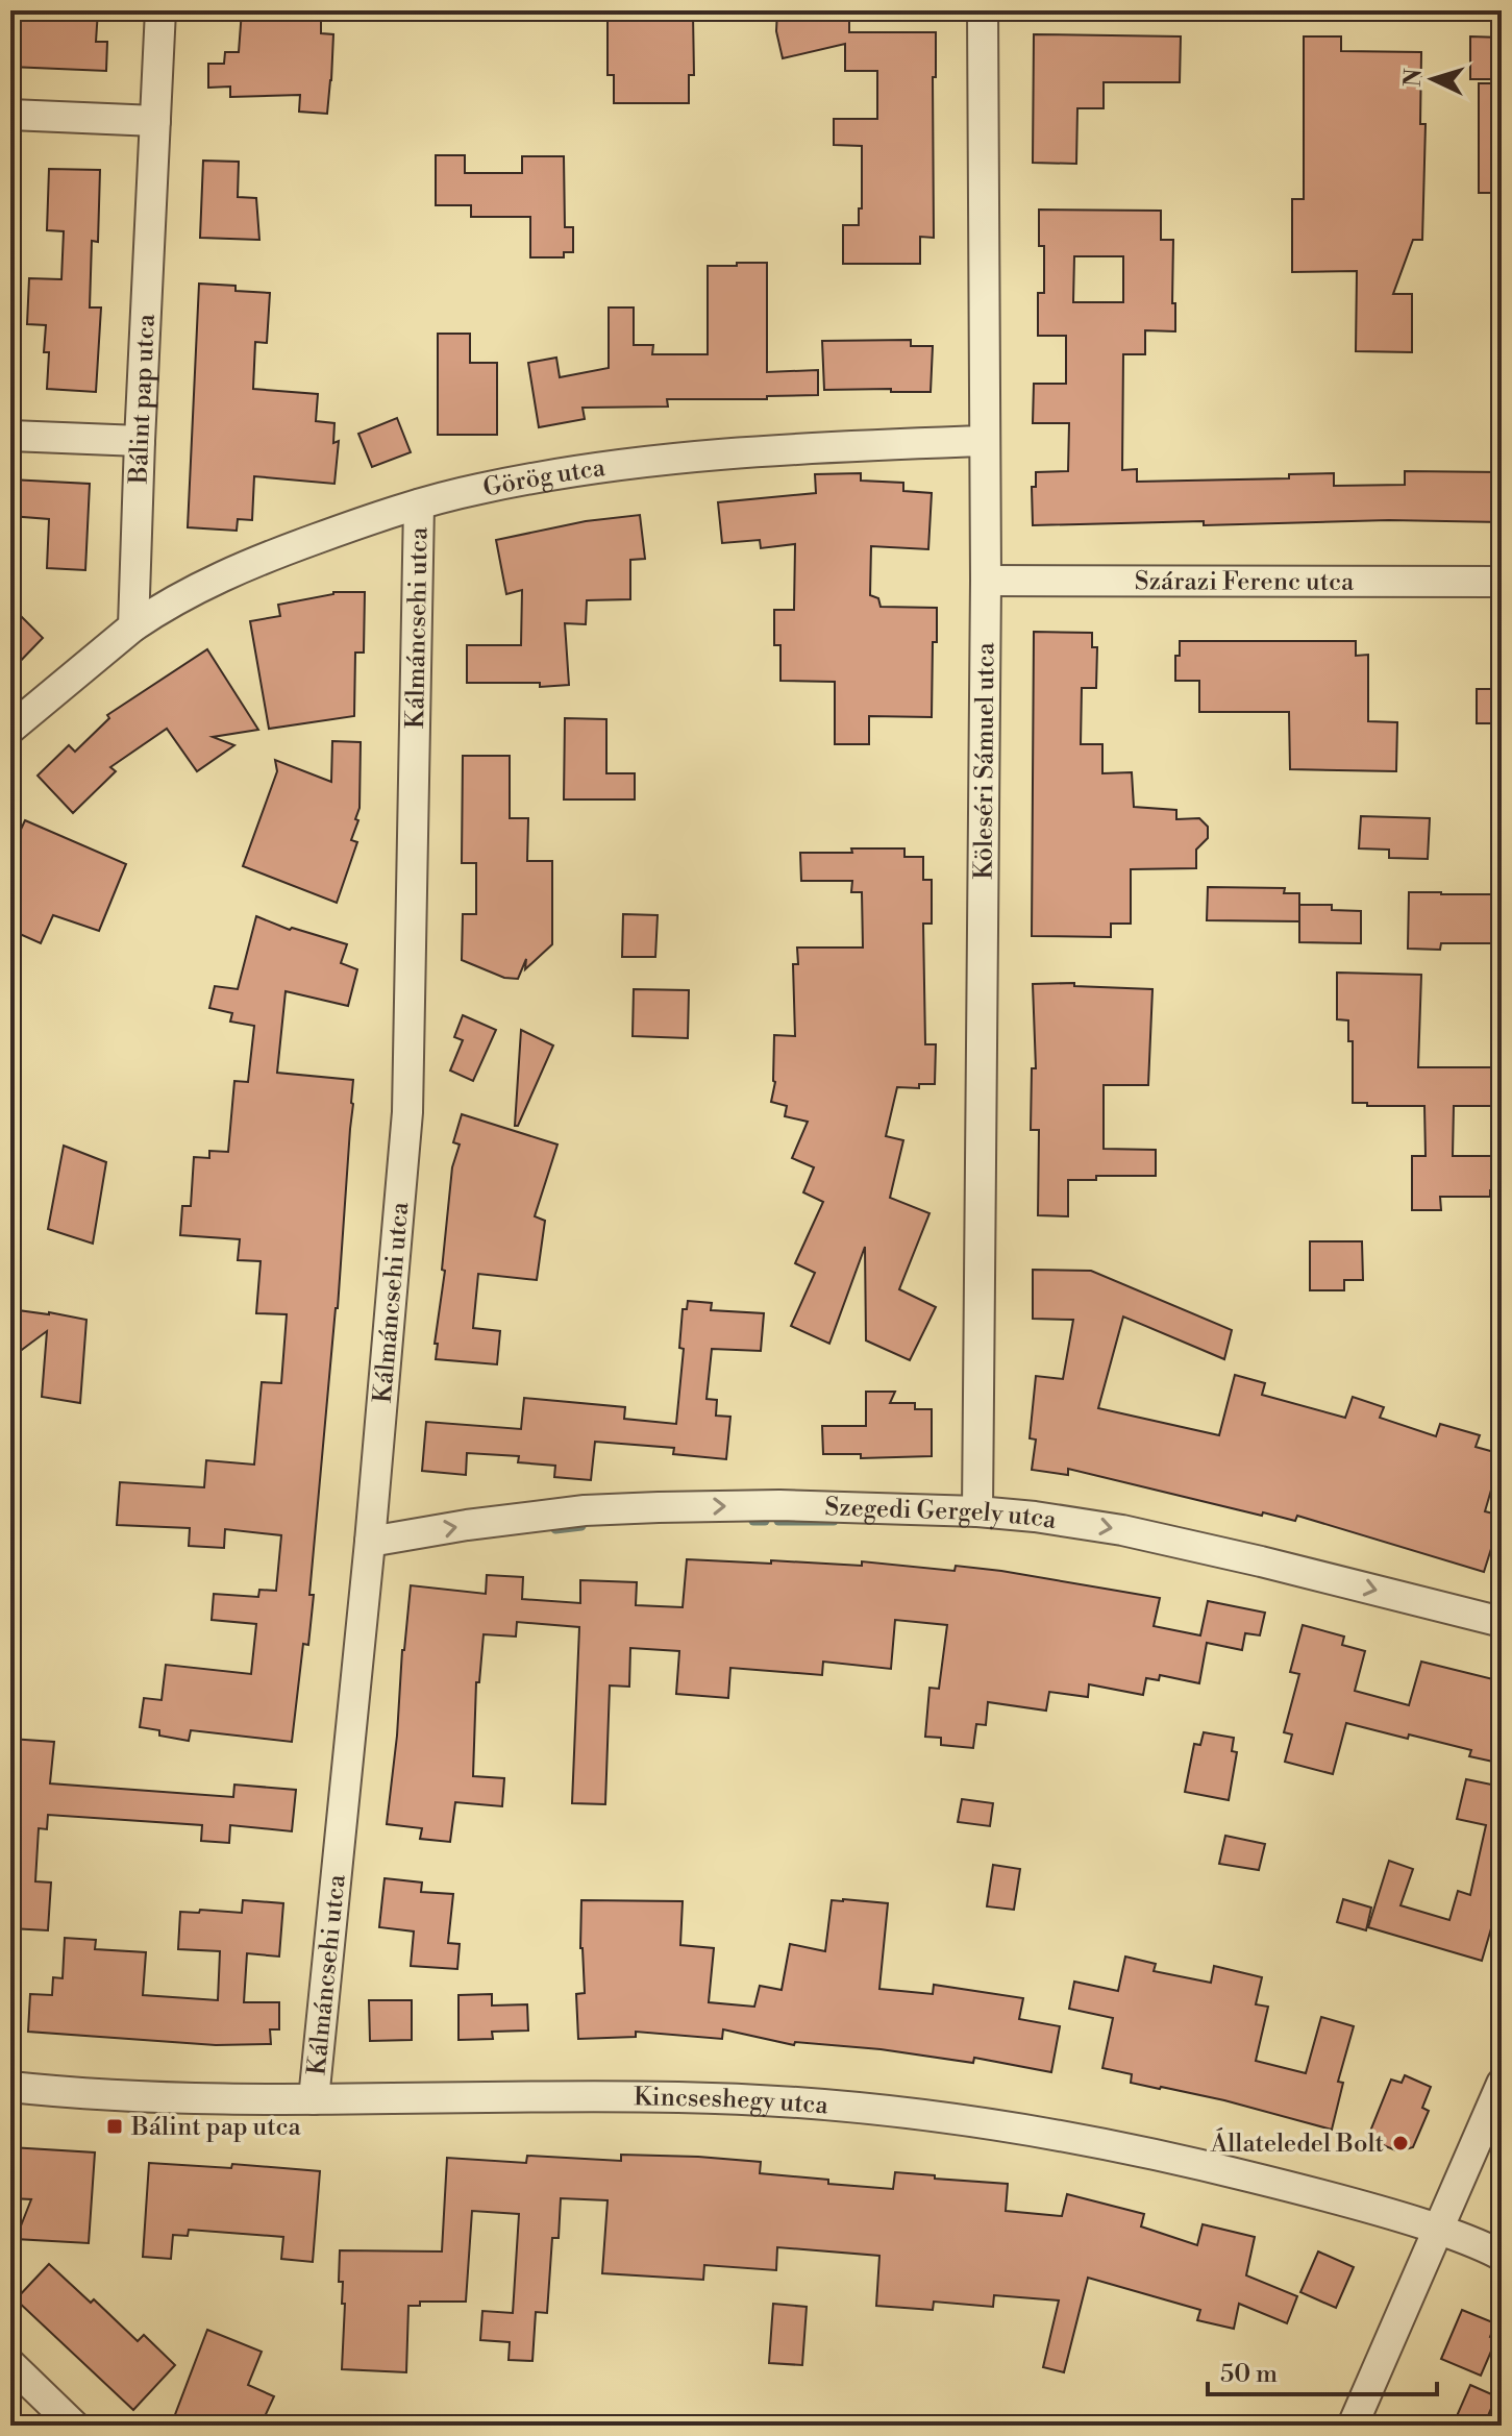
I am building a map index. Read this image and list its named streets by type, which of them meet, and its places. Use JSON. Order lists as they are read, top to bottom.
{
  "streets": {
    "street": [
      "Bálint pap utca",
      "Görög utca",
      "Szárazi Ferenc utca",
      "Kálmáncsehi utca",
      "Köleséri Sámuel utca",
      "Szegedi Gergely utca",
      "Kincseshegy utca"
    ]
  },
  "crossings": [
    ["Bálint pap utca", "Görög utca"],
    ["Görög utca", "Kálmáncsehi utca"],
    ["Görög utca", "Köleséri Sámuel utca"],
    ["Szárazi Ferenc utca", "Köleséri Sámuel utca"],
    ["Kálmáncsehi utca", "Szegedi Gergely utca"],
    ["Kálmáncsehi utca", "Kincseshegy utca"],
    ["Köleséri Sámuel utca", "Szegedi Gergely utca"]
  ],
  "one_way": ["Szegedi Gergely utca"],
  "places": {
    "transit": ["Bálint pap utca"],
    "other": ["Állateledel Bolt"]
  },
  "scale_bar": "50 m",
  "north": "left"
}
